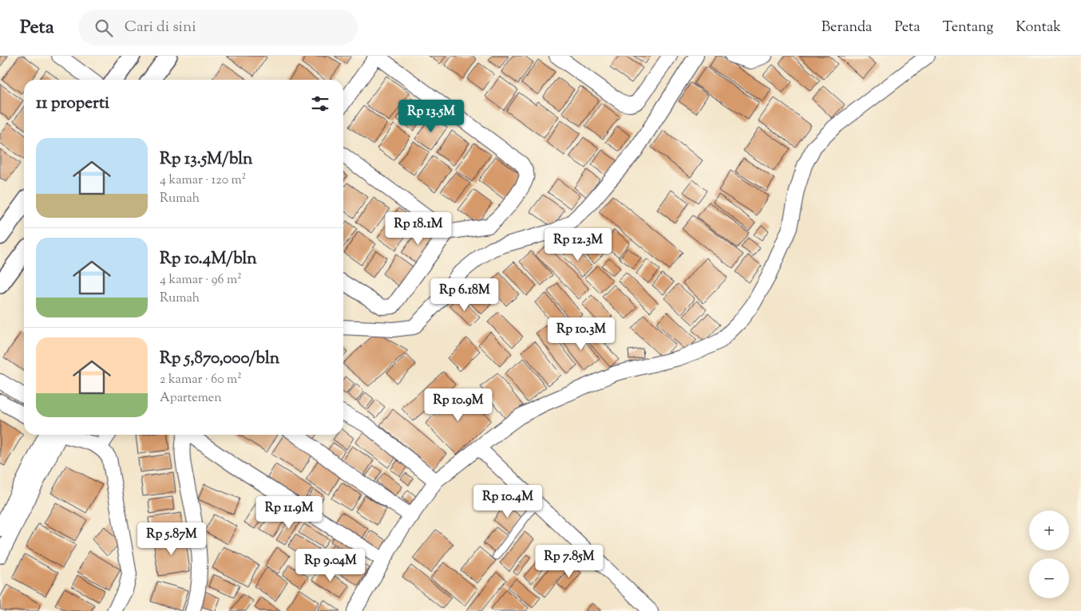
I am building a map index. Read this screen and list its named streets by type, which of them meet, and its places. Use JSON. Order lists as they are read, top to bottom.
{
  "page": {
    "header": "Peta",
    "search": "Cari di sini",
    "nav": [
      "Beranda",
      "Peta",
      "Tentang",
      "Kontak"
    ],
    "heading": "11 properti",
    "price": [
      "Rp 13.5M",
      "Rp 18.1M",
      "Rp 12.3M",
      "Rp 6.18M",
      "Rp 10.3M",
      "Rp 10.9M",
      "Rp 10.4M",
      "Rp 11.9M",
      "Rp 5.87M",
      "Rp 7.85M",
      "Rp 9.04M"
    ],
    "list": [
      {
        "name": "Rp 13.5M/bln",
        "note": "4 kamar · 120 m² · Rumah"
      },
      {
        "name": "Rp 10.4M/bln",
        "note": "4 kamar · 96 m² · Rumah"
      },
      {
        "name": "Rp 5,870,000/bln",
        "note": "2 kamar · 60 m² · Apartemen"
      }
    ],
    "map_buttons": ["+", "−"]
  }
}
